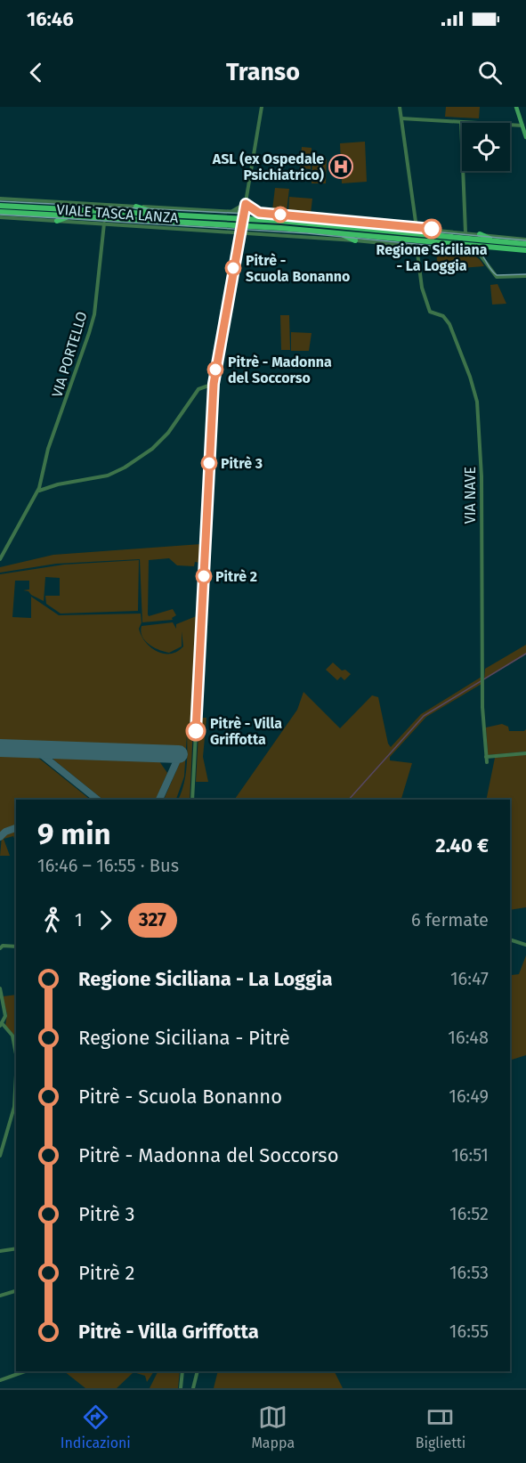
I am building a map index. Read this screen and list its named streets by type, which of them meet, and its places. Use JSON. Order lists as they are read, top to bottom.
{
  "streets": {
    "street": ["VIALE TASCA LANZA", "VIA PORTELLO", "VIA NAVE"]
  },
  "crossings": [
    ["VIALE TASCA LANZA", "VIA PORTELLO"],
    ["VIALE TASCA LANZA", "VIA NAVE"]
  ],
  "places": {
    "hospital": ["ASL (ex Ospedale Psichiatrico)"],
    "other": [
      "Regione Siciliana - La Loggia",
      "Pitrè - Scuola Bonanno",
      "Pitrè - Madonna del Soccorso",
      "Pitrè 3",
      "Pitrè 2",
      "Pitrè - Villa Griffotta"
    ]
  },
  "lines": ["bus line 327"],
  "page": {
    "status": "16:46",
    "header": "Transo",
    "heading": ["9 min", "16:46 – 16:55 · Bus", "2.40 €"],
    "legs": ["1", "327", "6 fermate"],
    "list": [
      {
        "name": "Regione Siciliana - La Loggia",
        "value": "16:47"
      },
      {
        "name": "Regione Siciliana - Pitrè",
        "value": "16:48"
      },
      {
        "name": "Pitrè - Scuola Bonanno",
        "value": "16:49"
      },
      {
        "name": "Pitrè - Madonna del Soccorso",
        "value": "16:51"
      },
      {
        "name": "Pitrè 3",
        "value": "16:52"
      },
      {
        "name": "Pitrè 2",
        "value": "16:53"
      },
      {
        "name": "Pitrè - Villa Griffotta",
        "value": "16:55"
      }
    ],
    "tabs": ["Indicazioni", "Mappa", "Biglietti"]
  }
}
